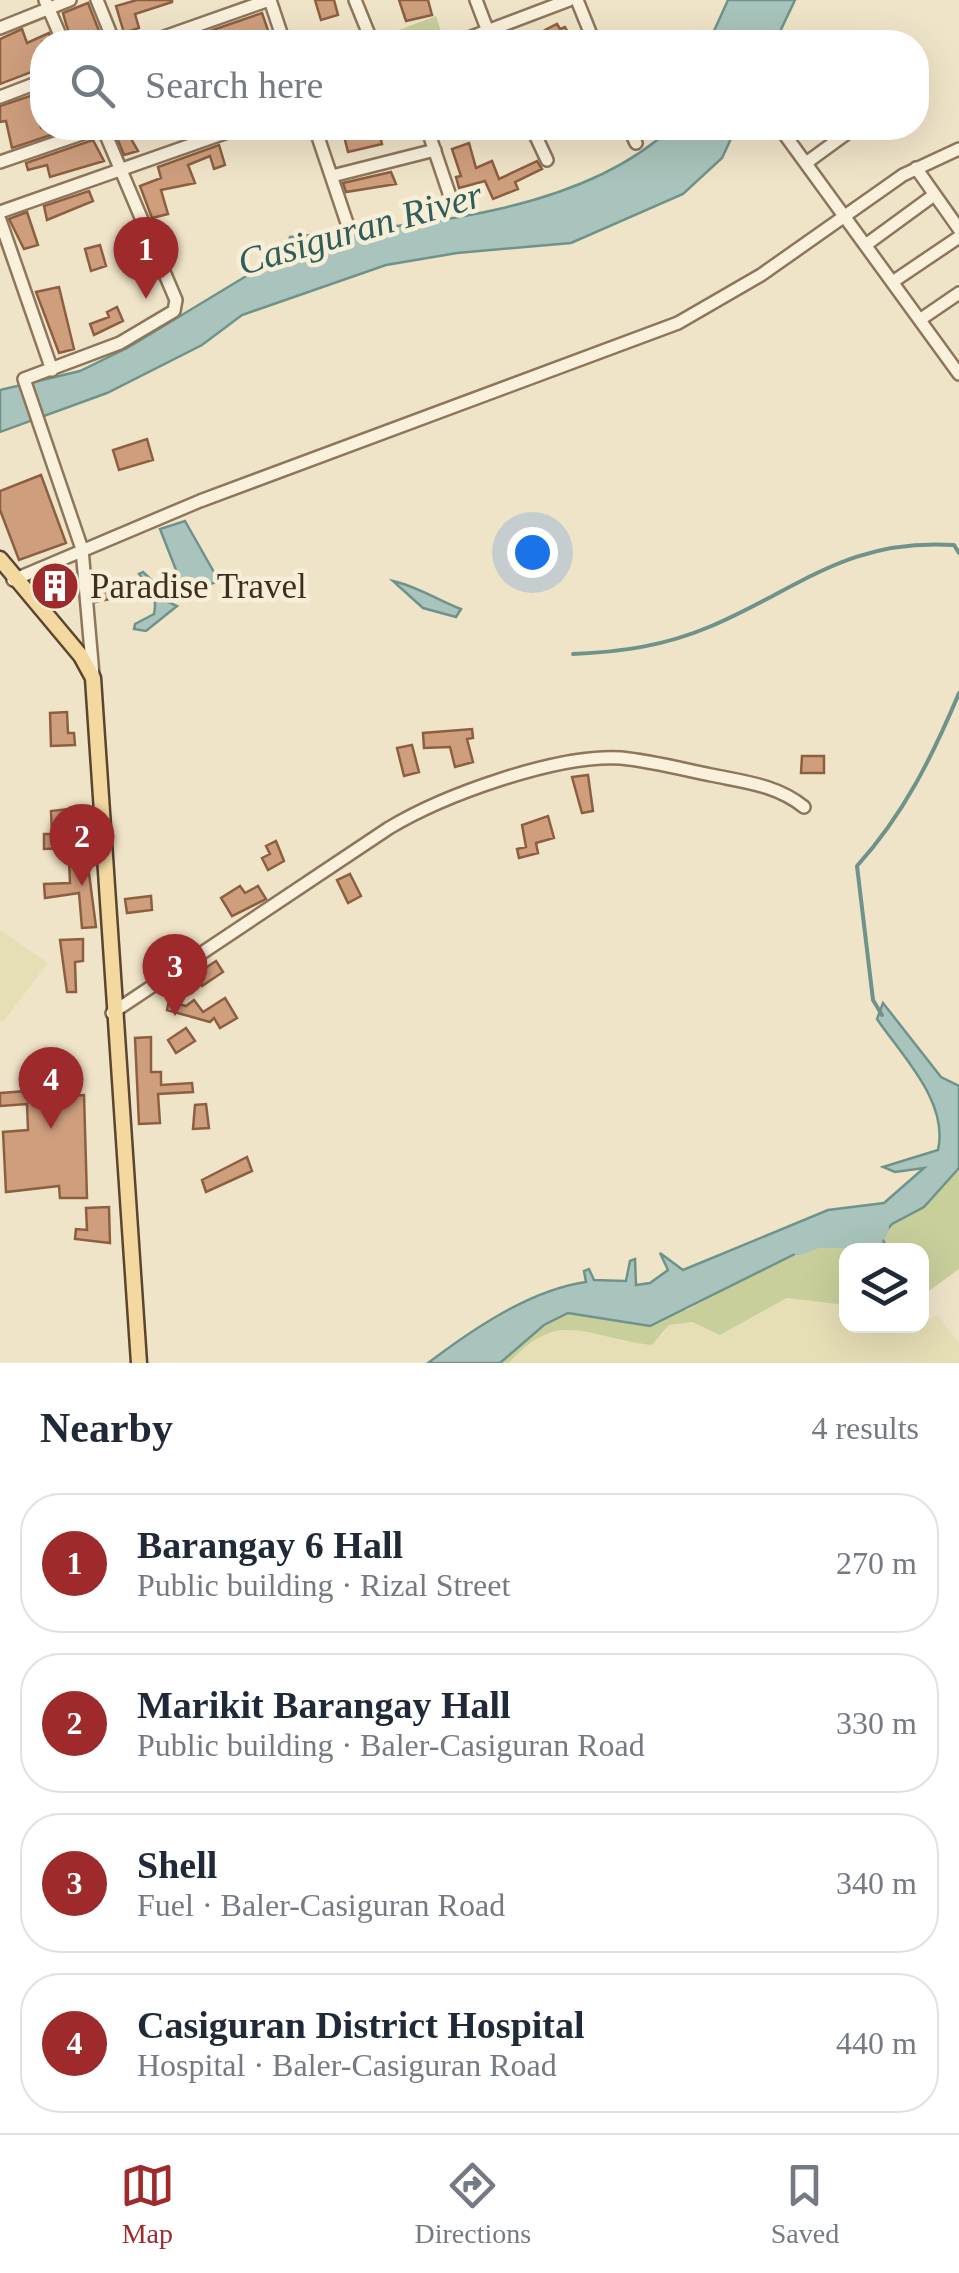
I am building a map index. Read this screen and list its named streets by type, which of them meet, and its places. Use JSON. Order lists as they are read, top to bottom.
{
  "water": ["Casiguran River"],
  "places": {
    "building": ["Paradise Travel"]
  },
  "page": {
    "search": "Search here",
    "pins": [
      "1",
      "2",
      "3",
      "4"
    ],
    "heading": ["Nearby", "4 results"],
    "list": [
      {
        "mark": "1",
        "name": "Barangay 6 Hall",
        "note": "Public building · Rizal Street",
        "value": "270 m"
      },
      {
        "mark": "2",
        "name": "Marikit Barangay Hall",
        "note": "Public building · Baler-Casiguran Road",
        "value": "330 m"
      },
      {
        "mark": "3",
        "name": "Shell",
        "note": "Fuel · Baler-Casiguran Road",
        "value": "340 m"
      },
      {
        "mark": "4",
        "name": "Casiguran District Hospital",
        "note": "Hospital · Baler-Casiguran Road",
        "value": "440 m"
      }
    ],
    "nav": ["Map", "Directions", "Saved"]
  }
}
